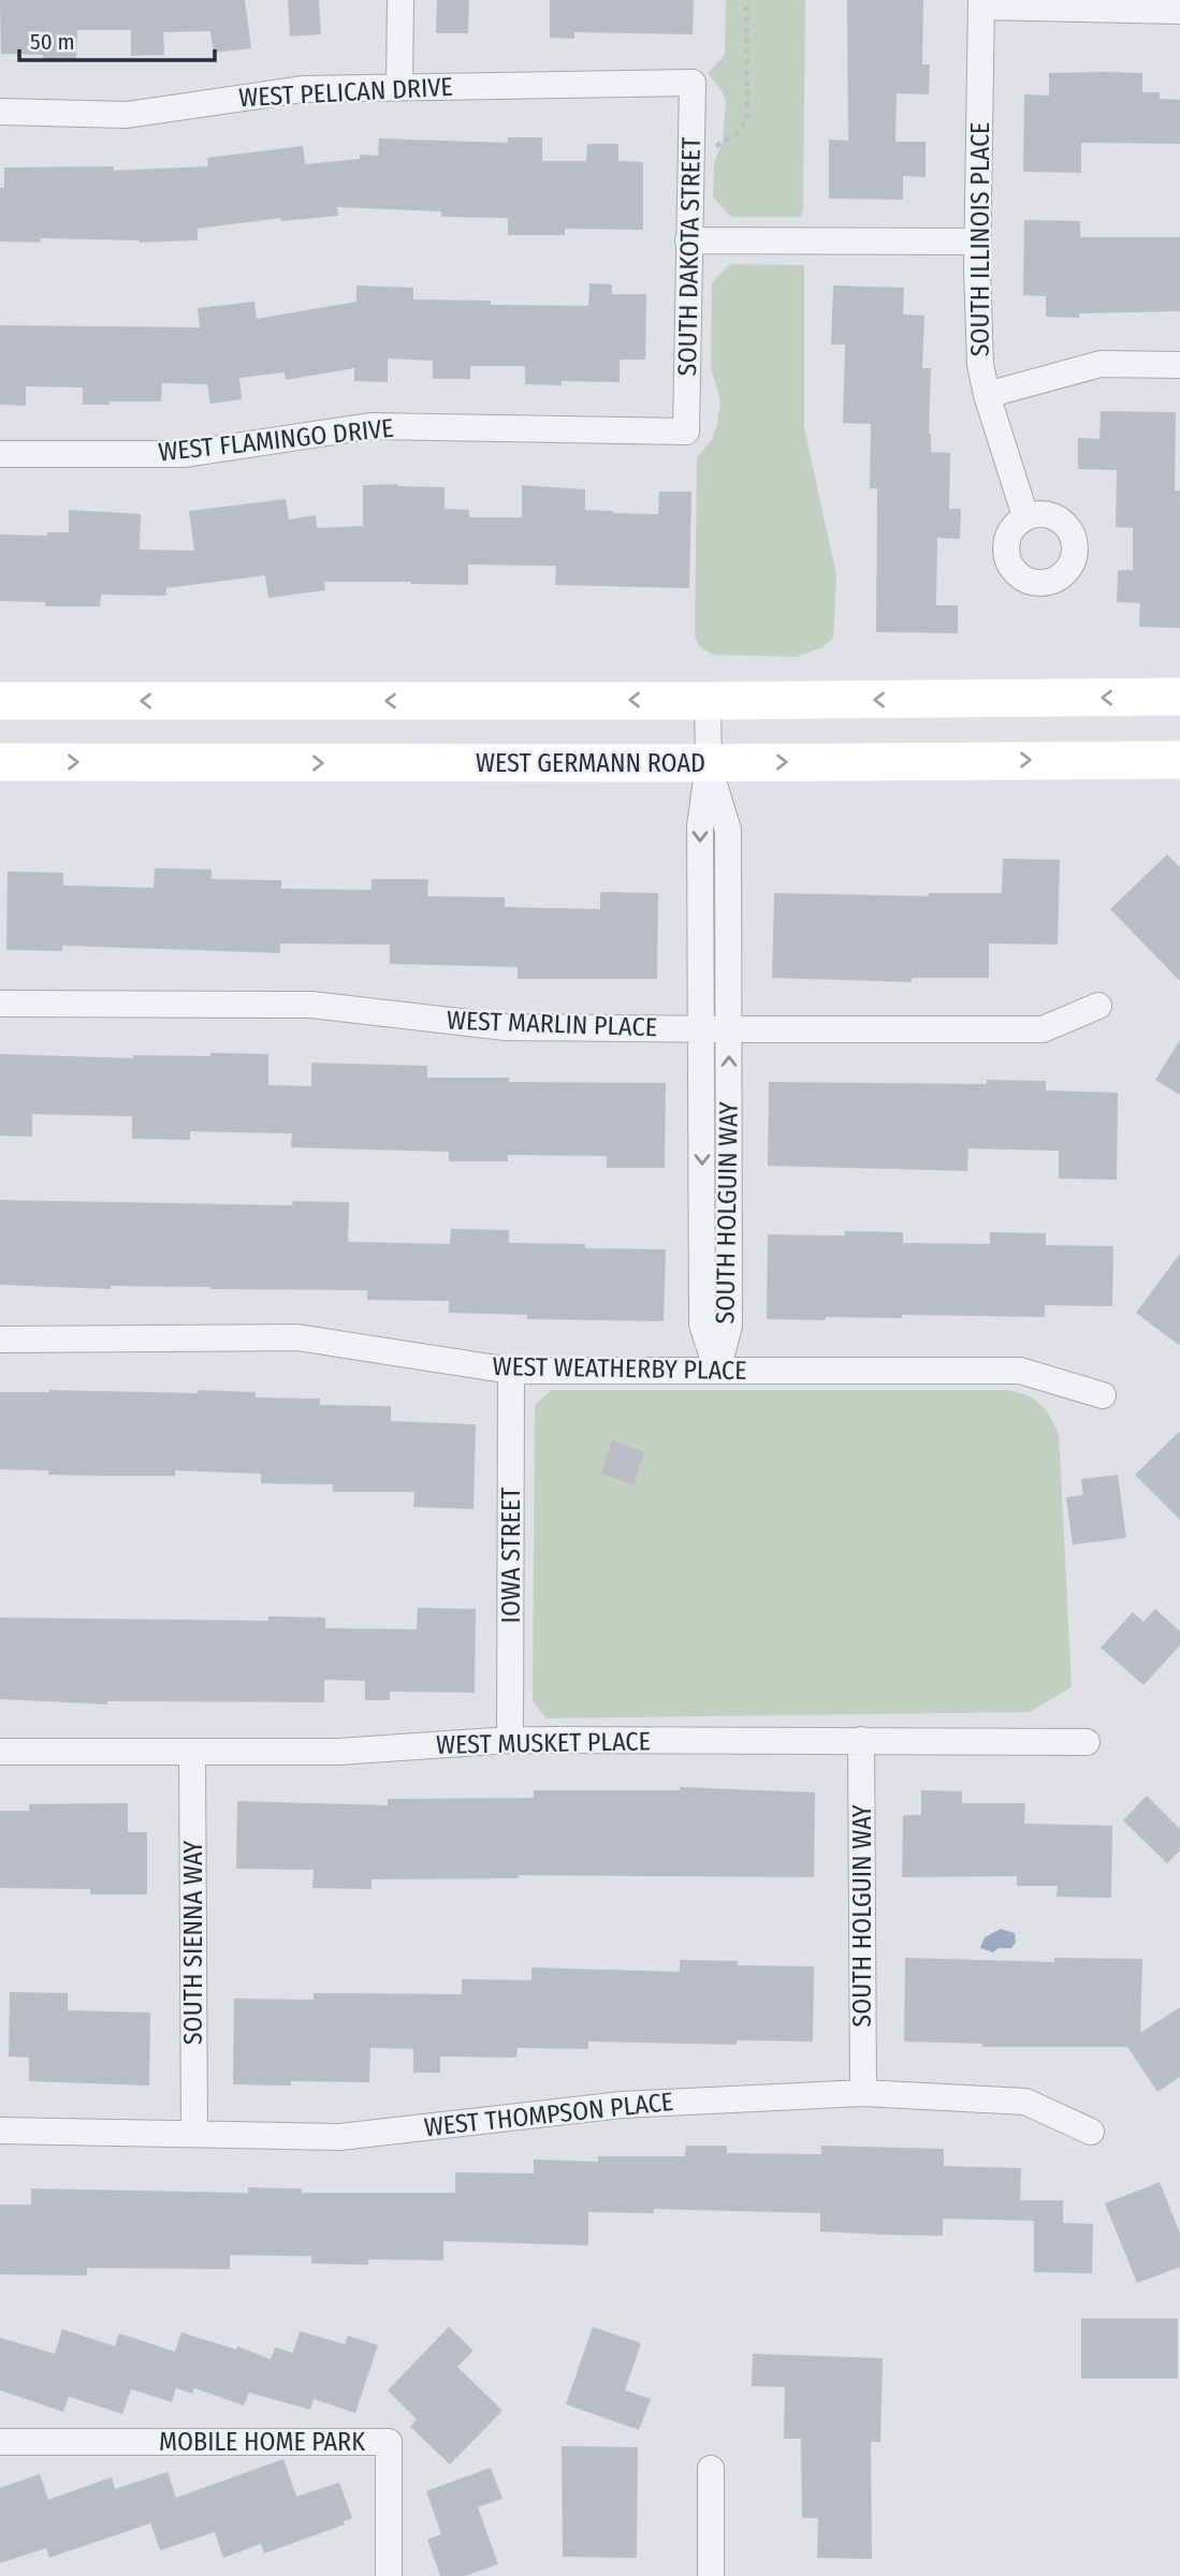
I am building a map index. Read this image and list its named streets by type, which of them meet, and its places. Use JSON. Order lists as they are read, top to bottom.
{
  "streets": {
    "main road": ["WEST GERMANN ROAD"],
    "street": [
      "WEST PELICAN DRIVE",
      "SOUTH ILLINOIS PLACE",
      "SOUTH DAKOTA STREET",
      "WEST FLAMINGO DRIVE",
      "WEST MARLIN PLACE",
      "SOUTH HOLGUIN WAY",
      "WEST WEATHERBY PLACE",
      "IOWA STREET",
      "WEST MUSKET PLACE",
      "SOUTH SIENNA WAY",
      "WEST THOMPSON PLACE",
      "MOBILE HOME PARK"
    ]
  },
  "crossings": [
    ["WEST PELICAN DRIVE", "SOUTH DAKOTA STREET"],
    ["SOUTH DAKOTA STREET", "WEST FLAMINGO DRIVE"],
    ["WEST GERMANN ROAD", "SOUTH HOLGUIN WAY"],
    ["WEST MARLIN PLACE", "SOUTH HOLGUIN WAY"],
    ["SOUTH HOLGUIN WAY", "WEST WEATHERBY PLACE"],
    ["SOUTH HOLGUIN WAY", "WEST MUSKET PLACE"],
    ["SOUTH HOLGUIN WAY", "WEST THOMPSON PLACE"],
    ["WEST WEATHERBY PLACE", "IOWA STREET"],
    ["IOWA STREET", "WEST MUSKET PLACE"],
    ["WEST MUSKET PLACE", "SOUTH SIENNA WAY"],
    ["SOUTH SIENNA WAY", "WEST THOMPSON PLACE"]
  ],
  "scale_bar": "50 m"
}
